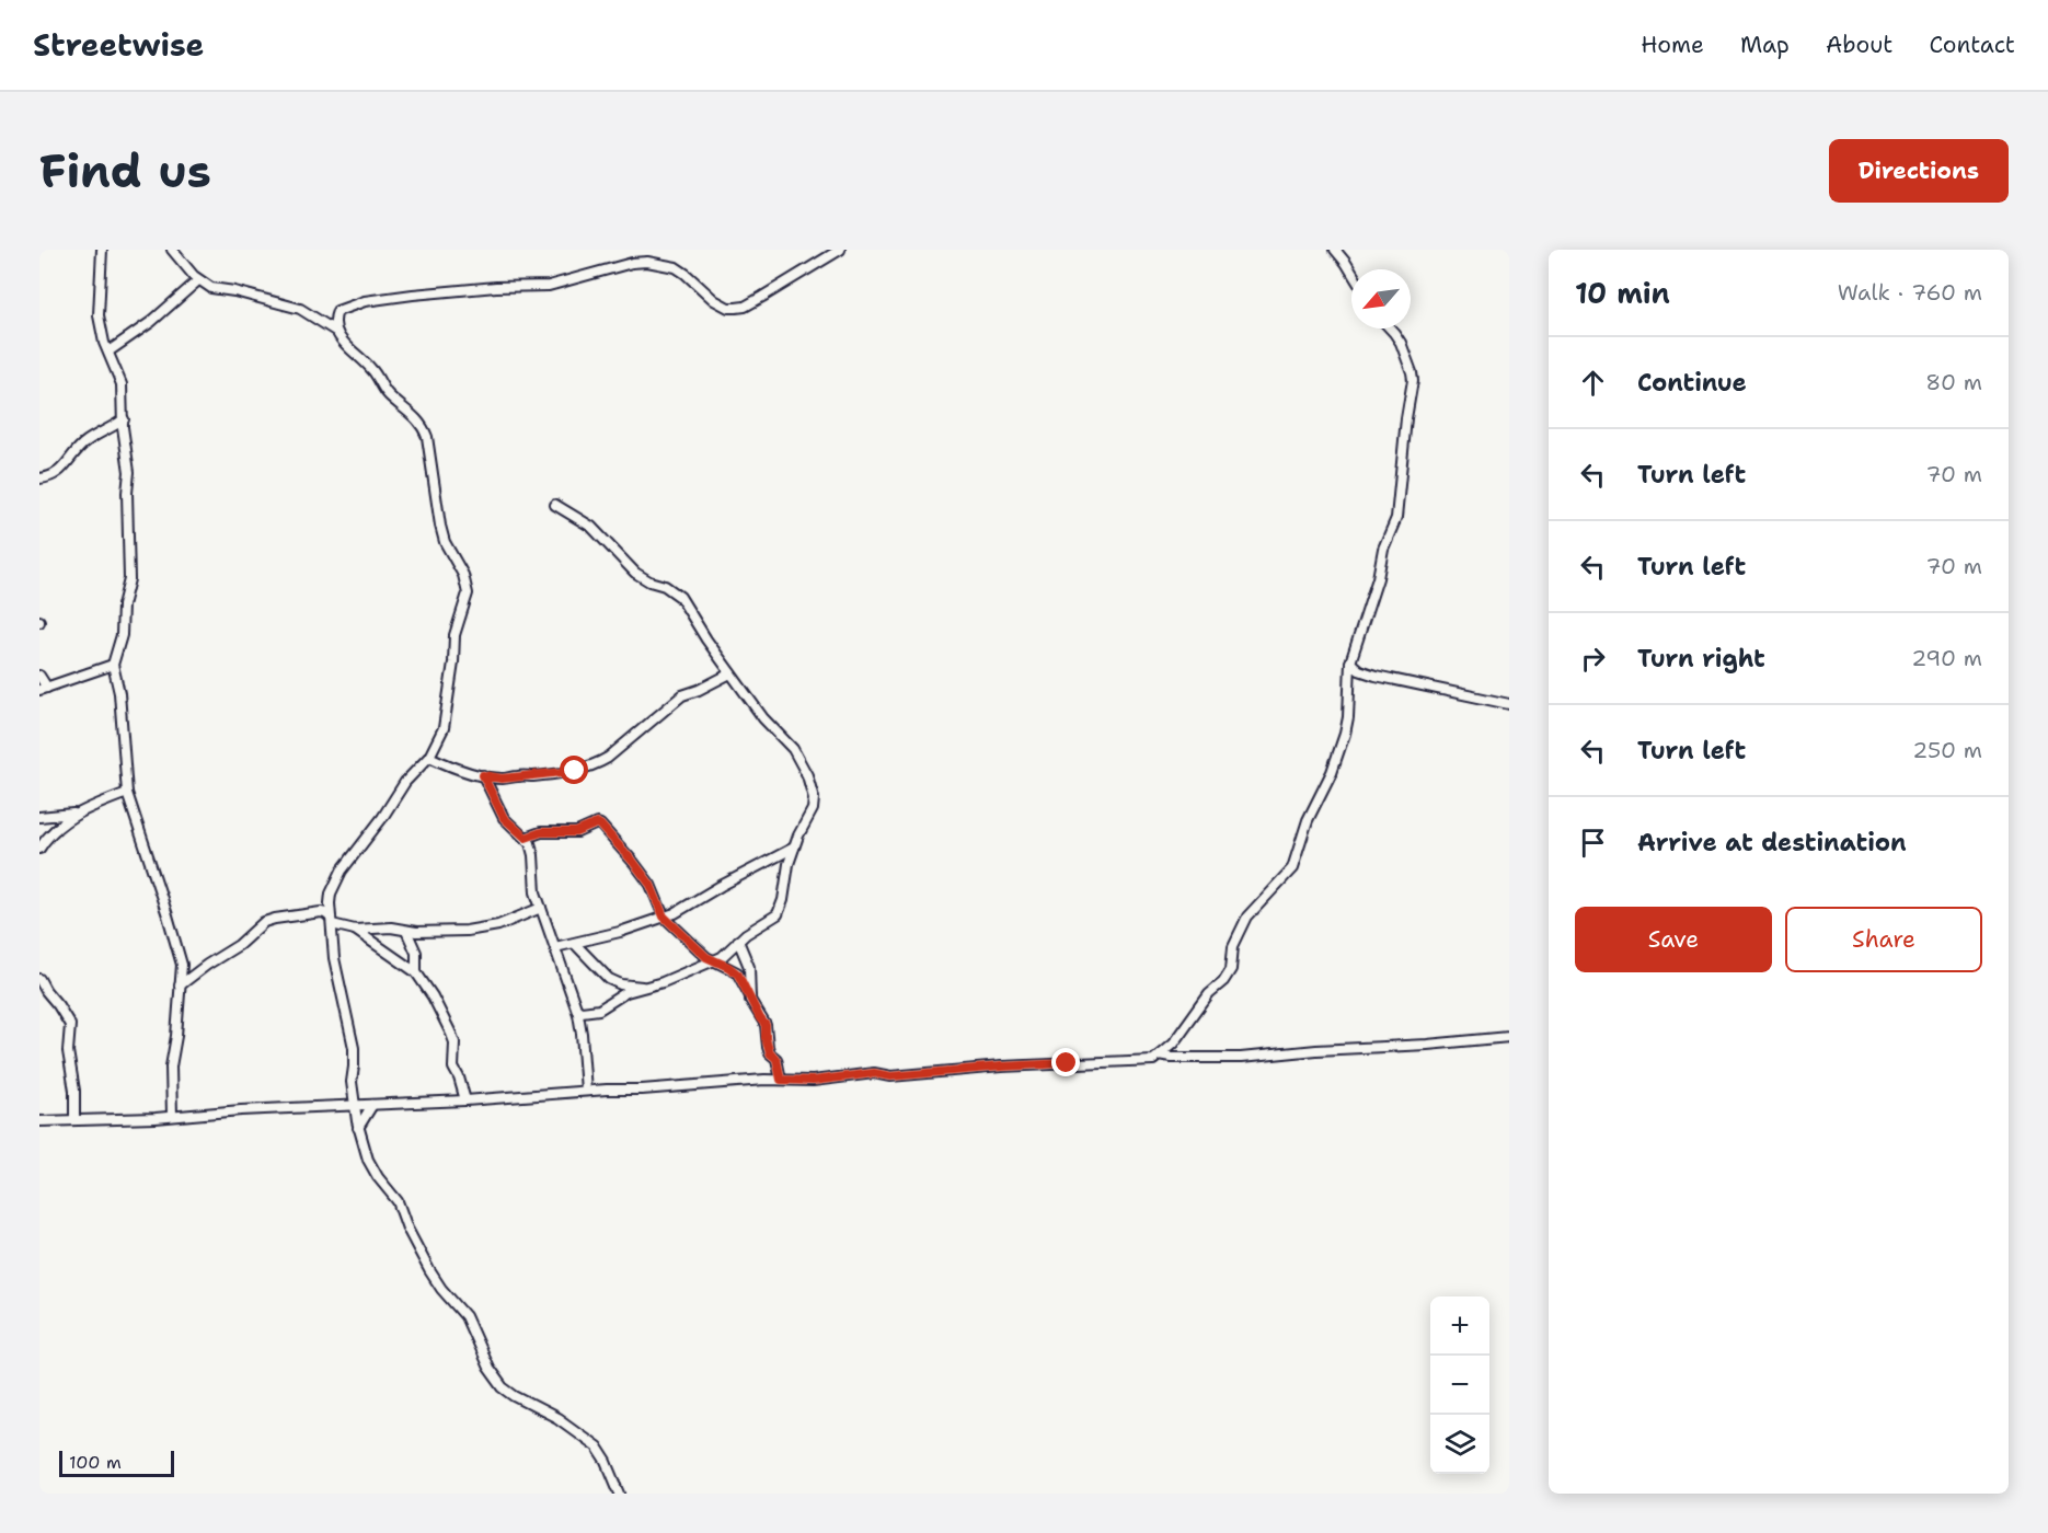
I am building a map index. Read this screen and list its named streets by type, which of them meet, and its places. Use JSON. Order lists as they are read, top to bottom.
{
  "scale_bar": "100 m",
  "north": "bottom left",
  "page": {
    "header": "Streetwise",
    "nav": [
      "Home",
      "Map",
      "About",
      "Contact"
    ],
    "buttons": [
      "Directions",
      ["Save", "Share"]
    ],
    "title": "Find us",
    "heading": ["10 min", "Walk · 760 m"],
    "list": [
      ["Continue", "80 m"],
      ["Turn left", "70 m"],
      ["Turn left", "70 m"],
      ["Turn right", "290 m"],
      ["Turn left", "250 m"],
      "Arrive at destination"
    ],
    "map_buttons": ["+", "−"],
    "scale": "100 m"
  }
}
